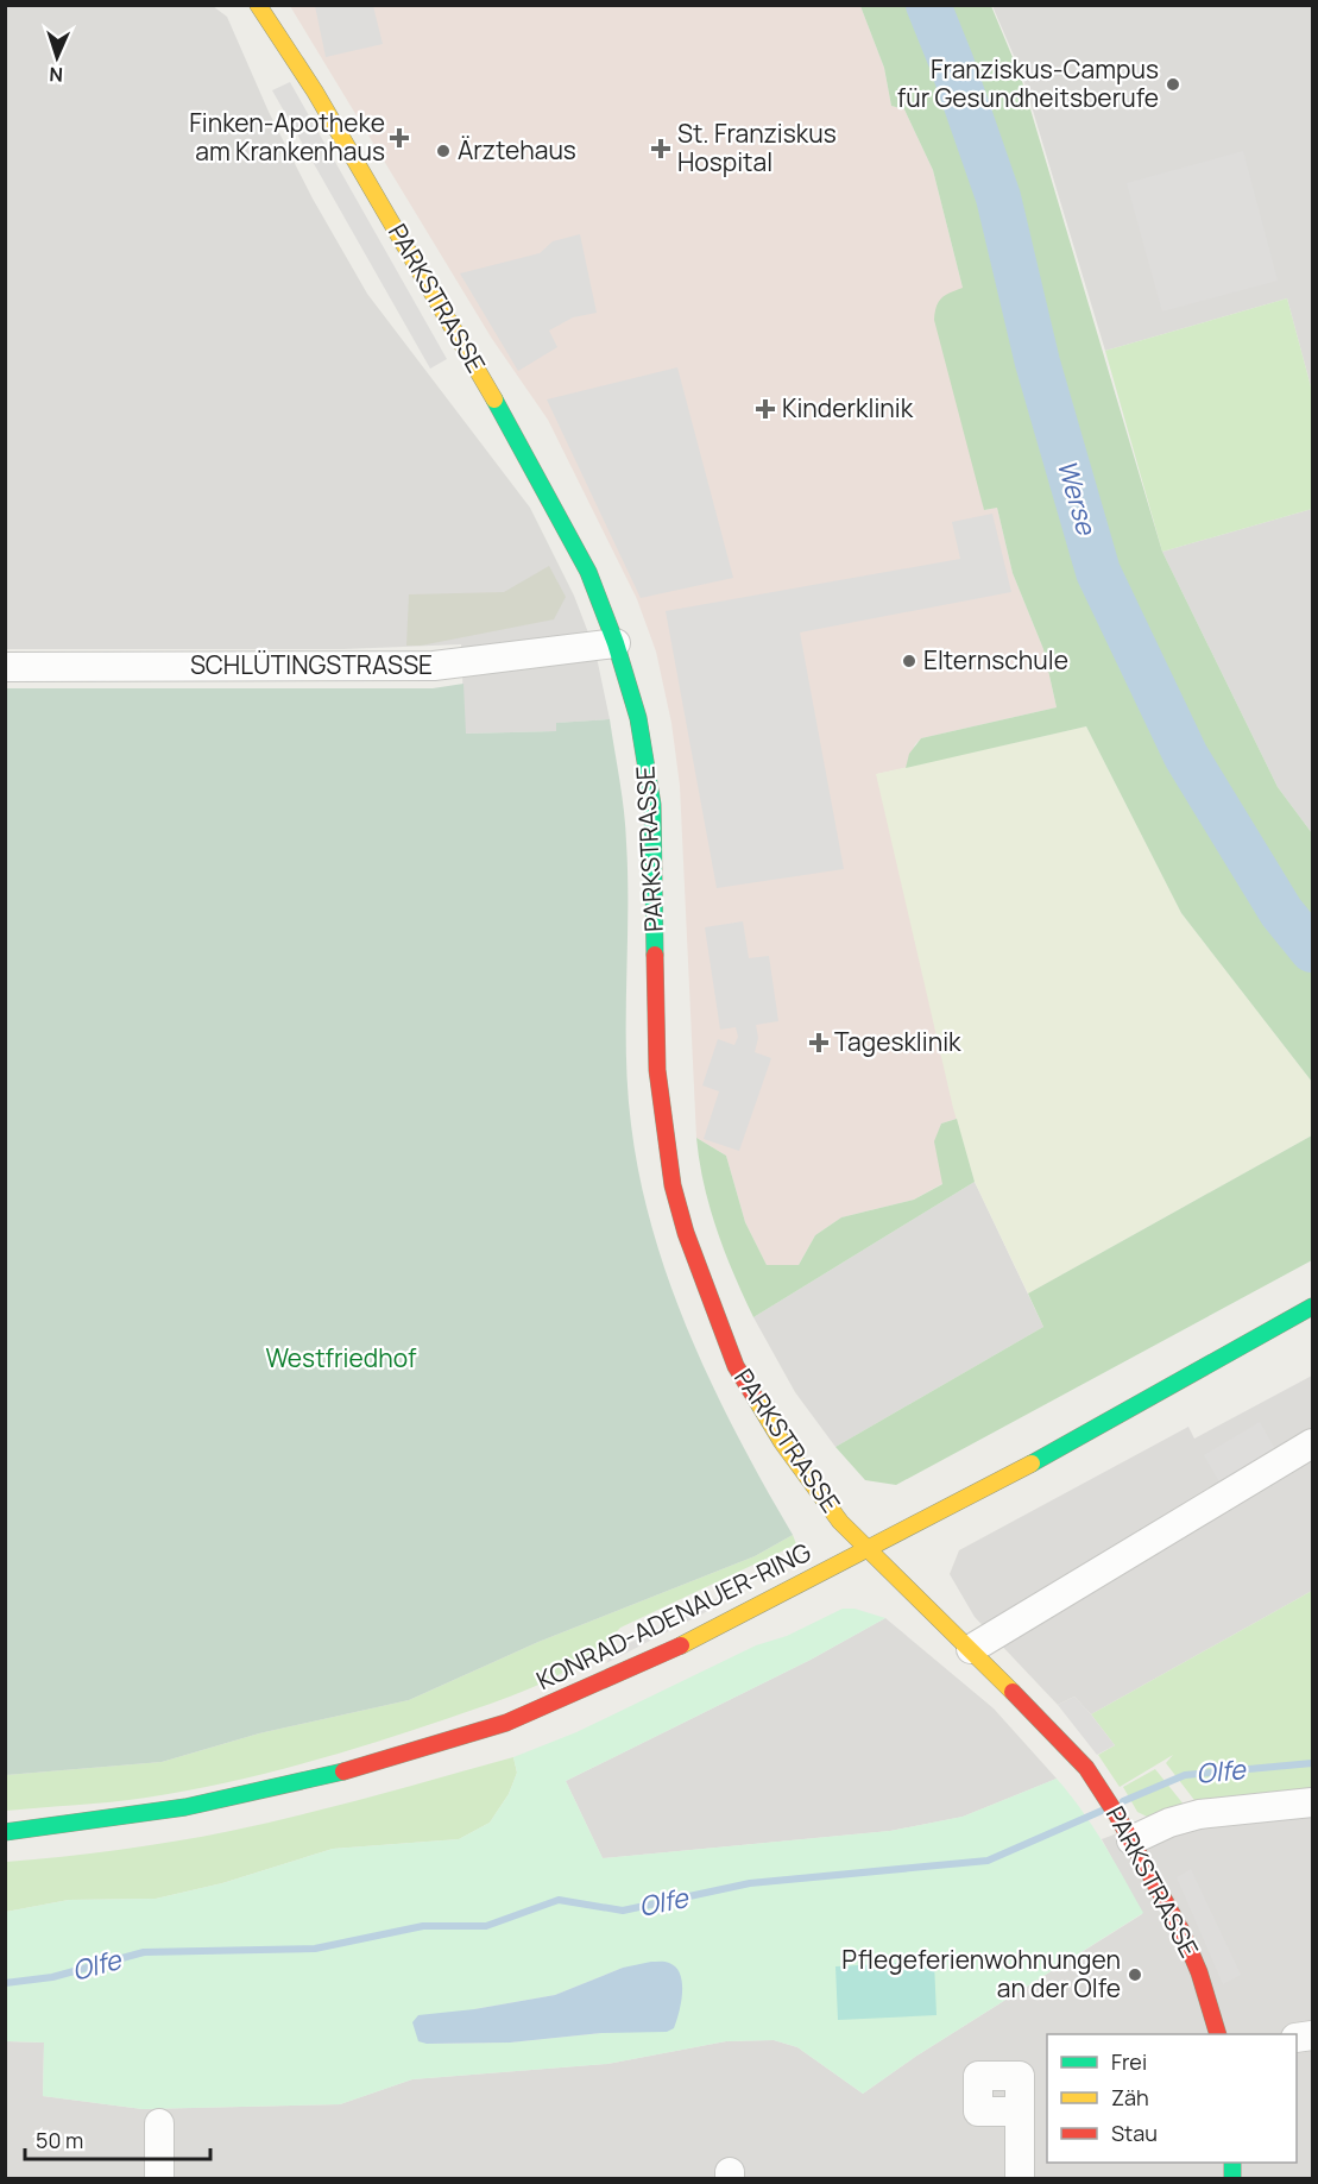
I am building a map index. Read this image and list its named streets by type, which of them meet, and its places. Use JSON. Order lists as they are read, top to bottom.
{
  "streets": {
    "street": ["PARKSTRASSE", "SCHLÜTINGSTRASSE", "KONRAD-ADENAUER-RING"]
  },
  "crossings": [
    ["PARKSTRASSE", "SCHLÜTINGSTRASSE"],
    ["PARKSTRASSE", "KONRAD-ADENAUER-RING"]
  ],
  "water": ["Werse", "Olfe"],
  "parks": ["Westfriedhof"],
  "places": {
    "other": [
      "Franziskus-Campus für Gesundheitsberufe",
      "Ärztehaus",
      "Elternschule",
      "Pflegeferienwohnungen an der Olfe"
    ],
    "health": [
      "Finken-Apotheke am Krankenhaus",
      "St. Franziskus Hospital",
      "Kinderklinik",
      "Tagesklinik"
    ]
  },
  "legend": ["Frei", "Zäh", "Stau"],
  "scale_bar": "50 m",
  "north": "bottom"
}
